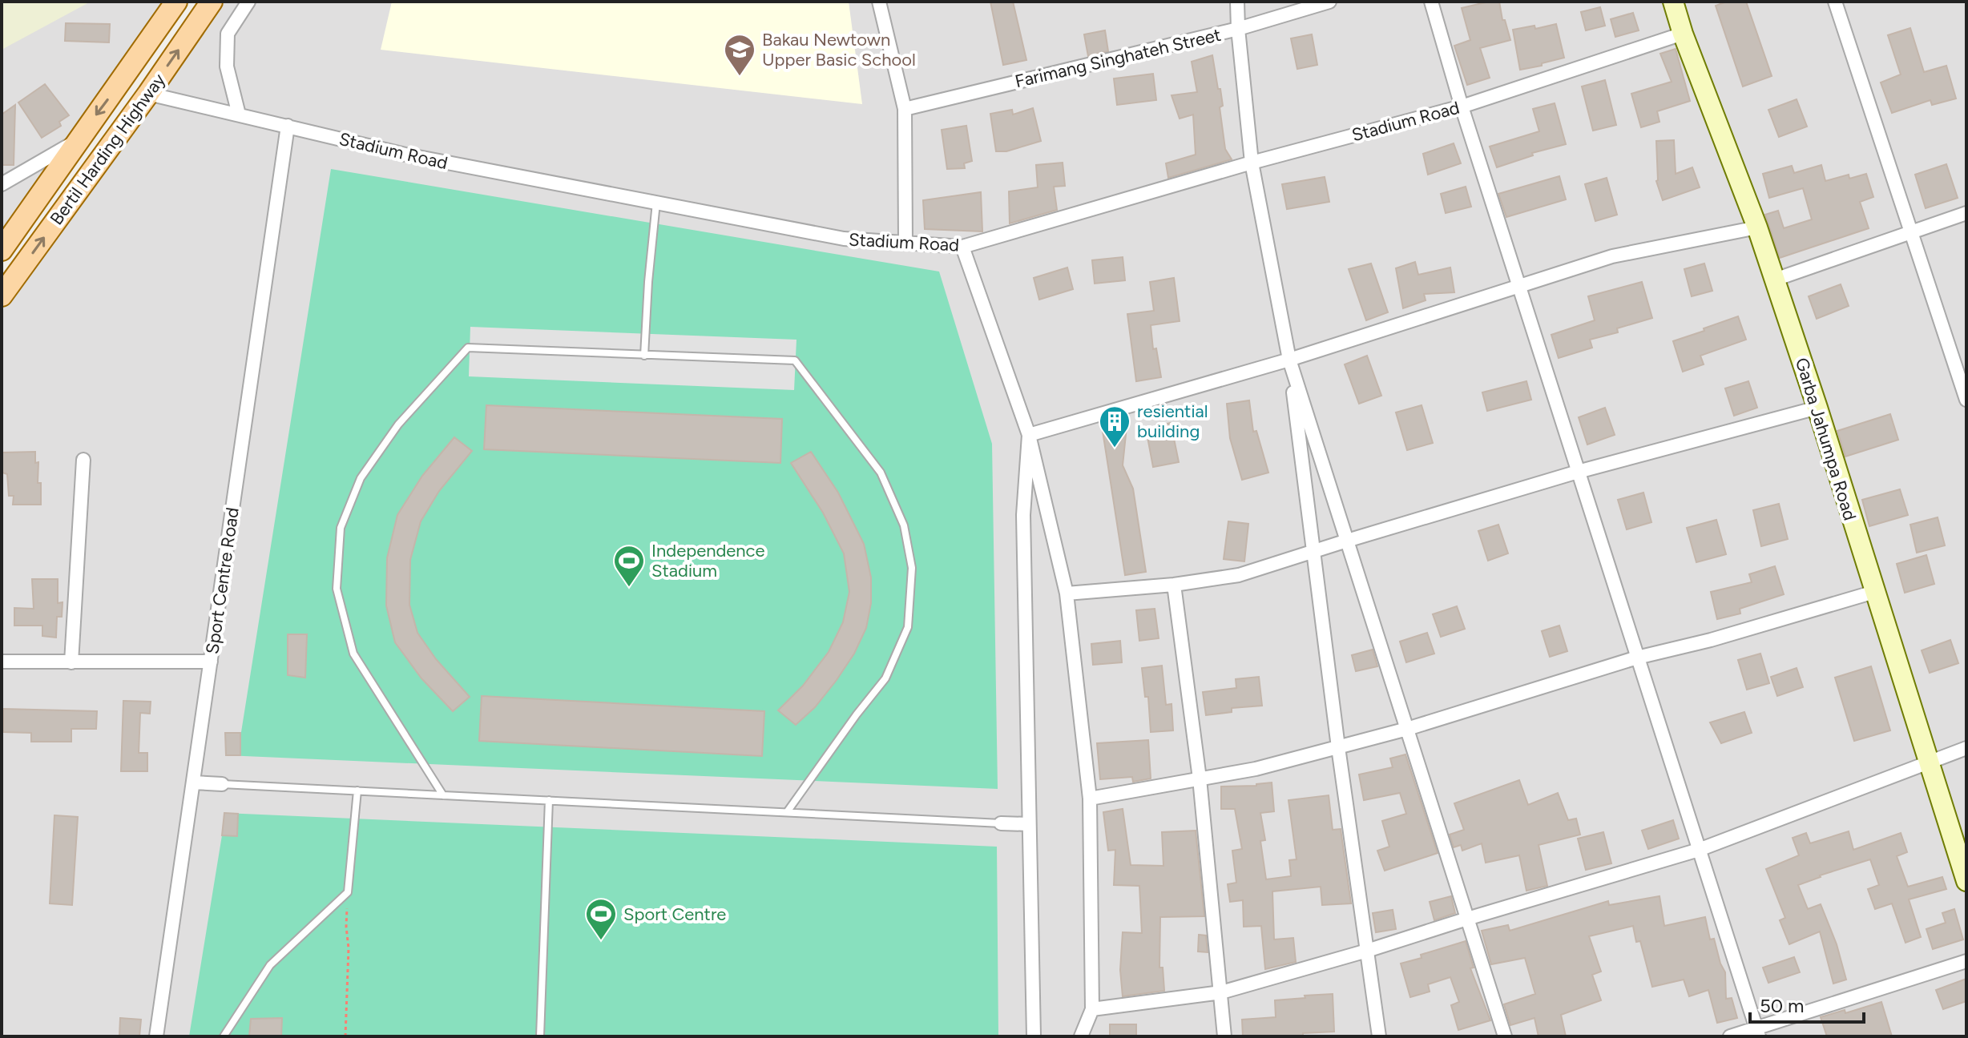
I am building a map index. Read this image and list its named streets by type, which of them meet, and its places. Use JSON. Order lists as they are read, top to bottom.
{
  "streets": {
    "main road": ["Bertil Harding Highway"],
    "street": [
      "Farimang Singhateh Street",
      "Stadium Road",
      "Garba Jahumpa Road",
      "Sport Centre Road"
    ]
  },
  "crossings": [
    ["Stadium Road", "Bertil Harding Highway"],
    ["Stadium Road", "Garba Jahumpa Road"],
    ["Stadium Road", "Sport Centre Road"]
  ],
  "places": {
    "school or university": ["Bakau Newtown Upper Basic School"],
    "building": ["resiential building"],
    "sports": ["Independence Stadium", "Sport Centre"]
  },
  "scale_bar": "50 m"
}
